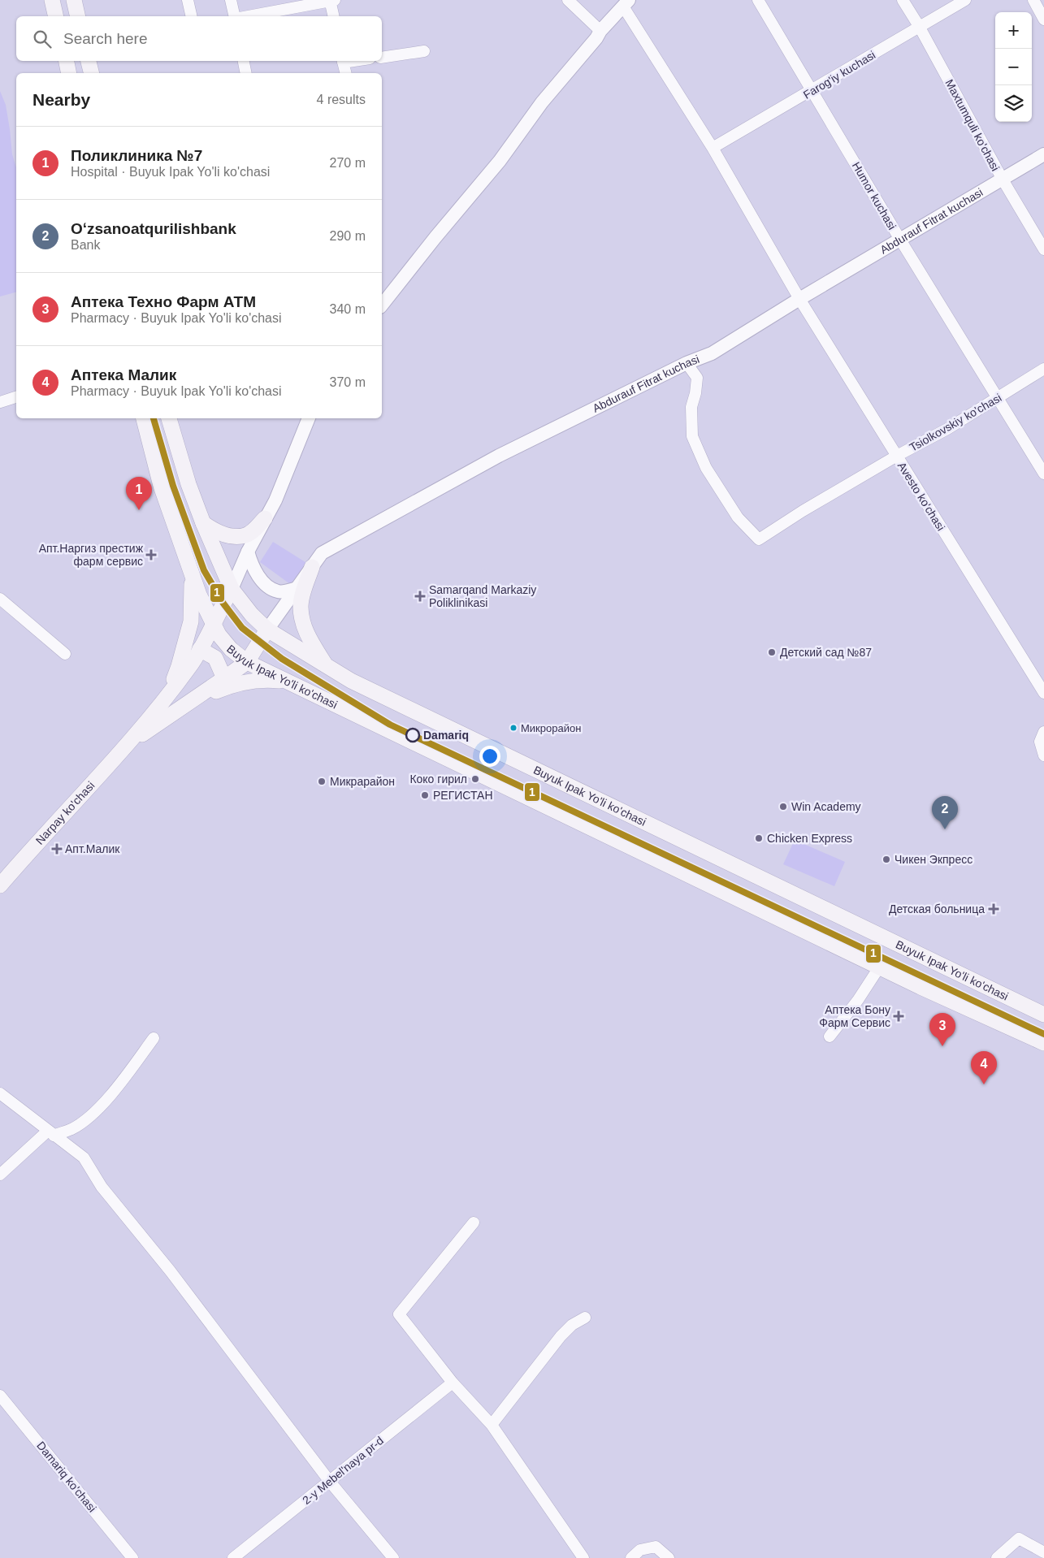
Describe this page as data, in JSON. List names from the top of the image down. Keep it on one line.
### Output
{"streets":{"main road":["Buyuk Ipak Yo'li ko'chasi","Narpay ko'chasi"],"street":["Farog'iy kuchasi","Maxtumquli ko'chasi","Humor kuchasi","Abdurauf Fitrat kuchasi","Tsiolkovskiy ko'chasi","Avesto ko'chasi","2-y Mebel'naya pr-d","Damariq ko'chasi"]},"crossings":[["Farog'iy kuchasi","Maxtumquli ko'chasi"],["Farog'iy kuchasi","Humor kuchasi"],["Farog'iy kuchasi","Avesto ko'chasi"],["Maxtumquli ko'chasi","Abdurauf Fitrat kuchasi"],["Humor kuchasi","Abdurauf Fitrat kuchasi"],["Humor kuchasi","Tsiolkovskiy ko'chasi"],["Abdurauf Fitrat kuchasi","Tsiolkovskiy ko'chasi"],["Abdurauf Fitrat kuchasi","Avesto ko'chasi"],["Abdurauf Fitrat kuchasi","Buyuk Ipak Yo'li ko'chasi"],["Abdurauf Fitrat kuchasi","Narpay ko'chasi"],["Tsiolkovskiy ko'chasi","Avesto ko'chasi"],["Buyuk Ipak Yo'li ko'chasi","Narpay ko'chasi"]],"places":{"health":["Апт.Наргиз престиж фарм сервис","Samarqand Markaziy Poliklinikasi","Апт.Малик","Детская больница","Аптека Бону Фарм Сервис"],"other":["Детский сад №87","Микрорайон","Damariq","Коко гирил","Микрарайон","РЕГИСТАН","Win Academy","Chicken Express","Чикен Экпресс"]},"lines":["transit line 1"],"page":{"map_buttons":["+","−"],"search":"Search here","heading":["Nearby","4 results"],"list":[{"mark":"1","name":"Поликлиника №7","note":"Hospital · Buyuk Ipak Yo'li ko'chasi","value":"270 m"},{"mark":"2","name":"Oʻzsanoatqurilishbank","note":"Bank","value":"290 m"},{"mark":"3","name":"Аптека Техно Фарм АТМ","note":"Pharmacy · Buyuk Ipak Yo'li ko'chasi","value":"340 m"},{"mark":"4","name":"Аптека Малик","note":"Pharmacy · Buyuk Ipak Yo'li ko'chasi","value":"370 m"}],"pins":["1","2","3","4"]}}
